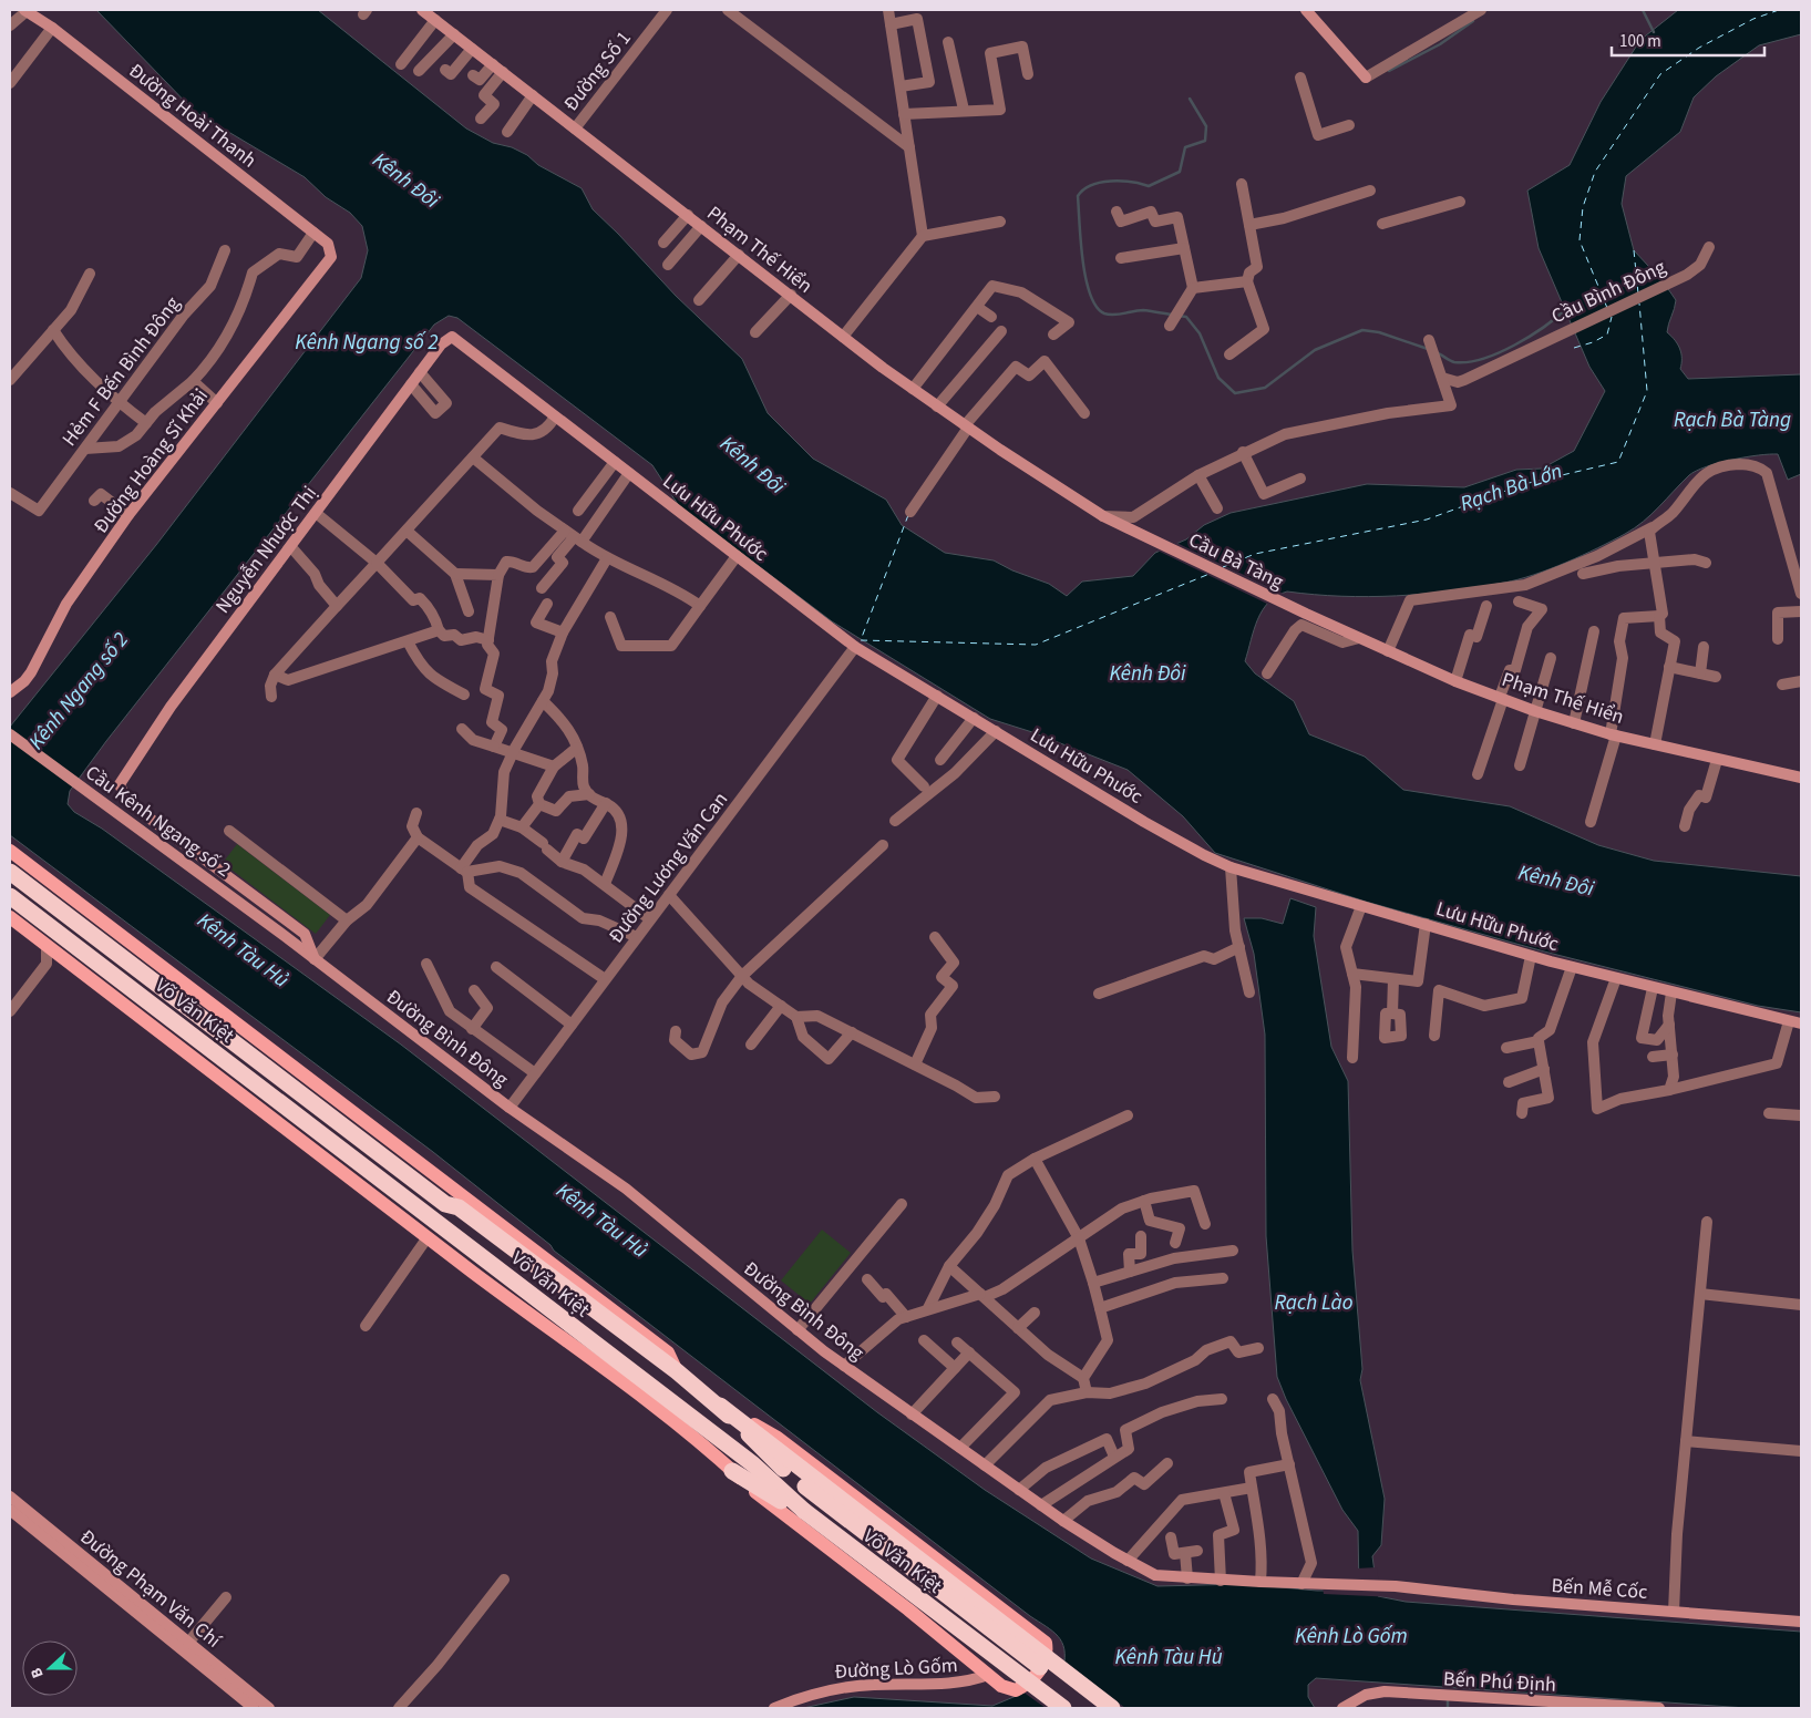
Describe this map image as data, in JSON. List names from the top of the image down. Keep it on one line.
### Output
{"streets":{"highway":["Võ Văn Kiệt"],"street":["Đường Số 1","Đường Hoài Thanh","Phạm Thế Hiển","Cầu Bình Đông","Hẻm F Bến Bình Đông","Đường Hoàng Sĩ Khải","Lưu Hữu Phước","Nguyễn Nhược Thị","Cầu Bà Tàng","Cầu Kênh Ngang số 2","Đường Lương Văn Can","Đường Bình Đông","Đường Phạm Văn Chí","Bến Mễ Cốc","Đường Lò Gốm","Bến Phú Định"]},"crossings":[["Đường Số 1","Phạm Thế Hiển"],["Đường Hoài Thanh","Đường Hoàng Sĩ Khải"],["Phạm Thế Hiển","Cầu Bà Tàng"],["Lưu Hữu Phước","Nguyễn Nhược Thị"],["Lưu Hữu Phước","Đường Lương Văn Can"],["Nguyễn Nhược Thị","Đường Bình Đông"],["Cầu Kênh Ngang số 2","Đường Bình Đông"],["Đường Lương Văn Can","Đường Bình Đông"],["Võ Văn Kiệt","Đường Lò Gốm"],["Đường Bình Đông","Bến Mễ Cốc"]],"water":["Kênh Đôi","Kênh Ngang số 2","Rạch Bà Tàng","Rạch Bà Lớn","Kênh Tàu Hủ","Rạch Lào","Kênh Lò Gốm"],"scale_bar":"100 m","north":"left"}
